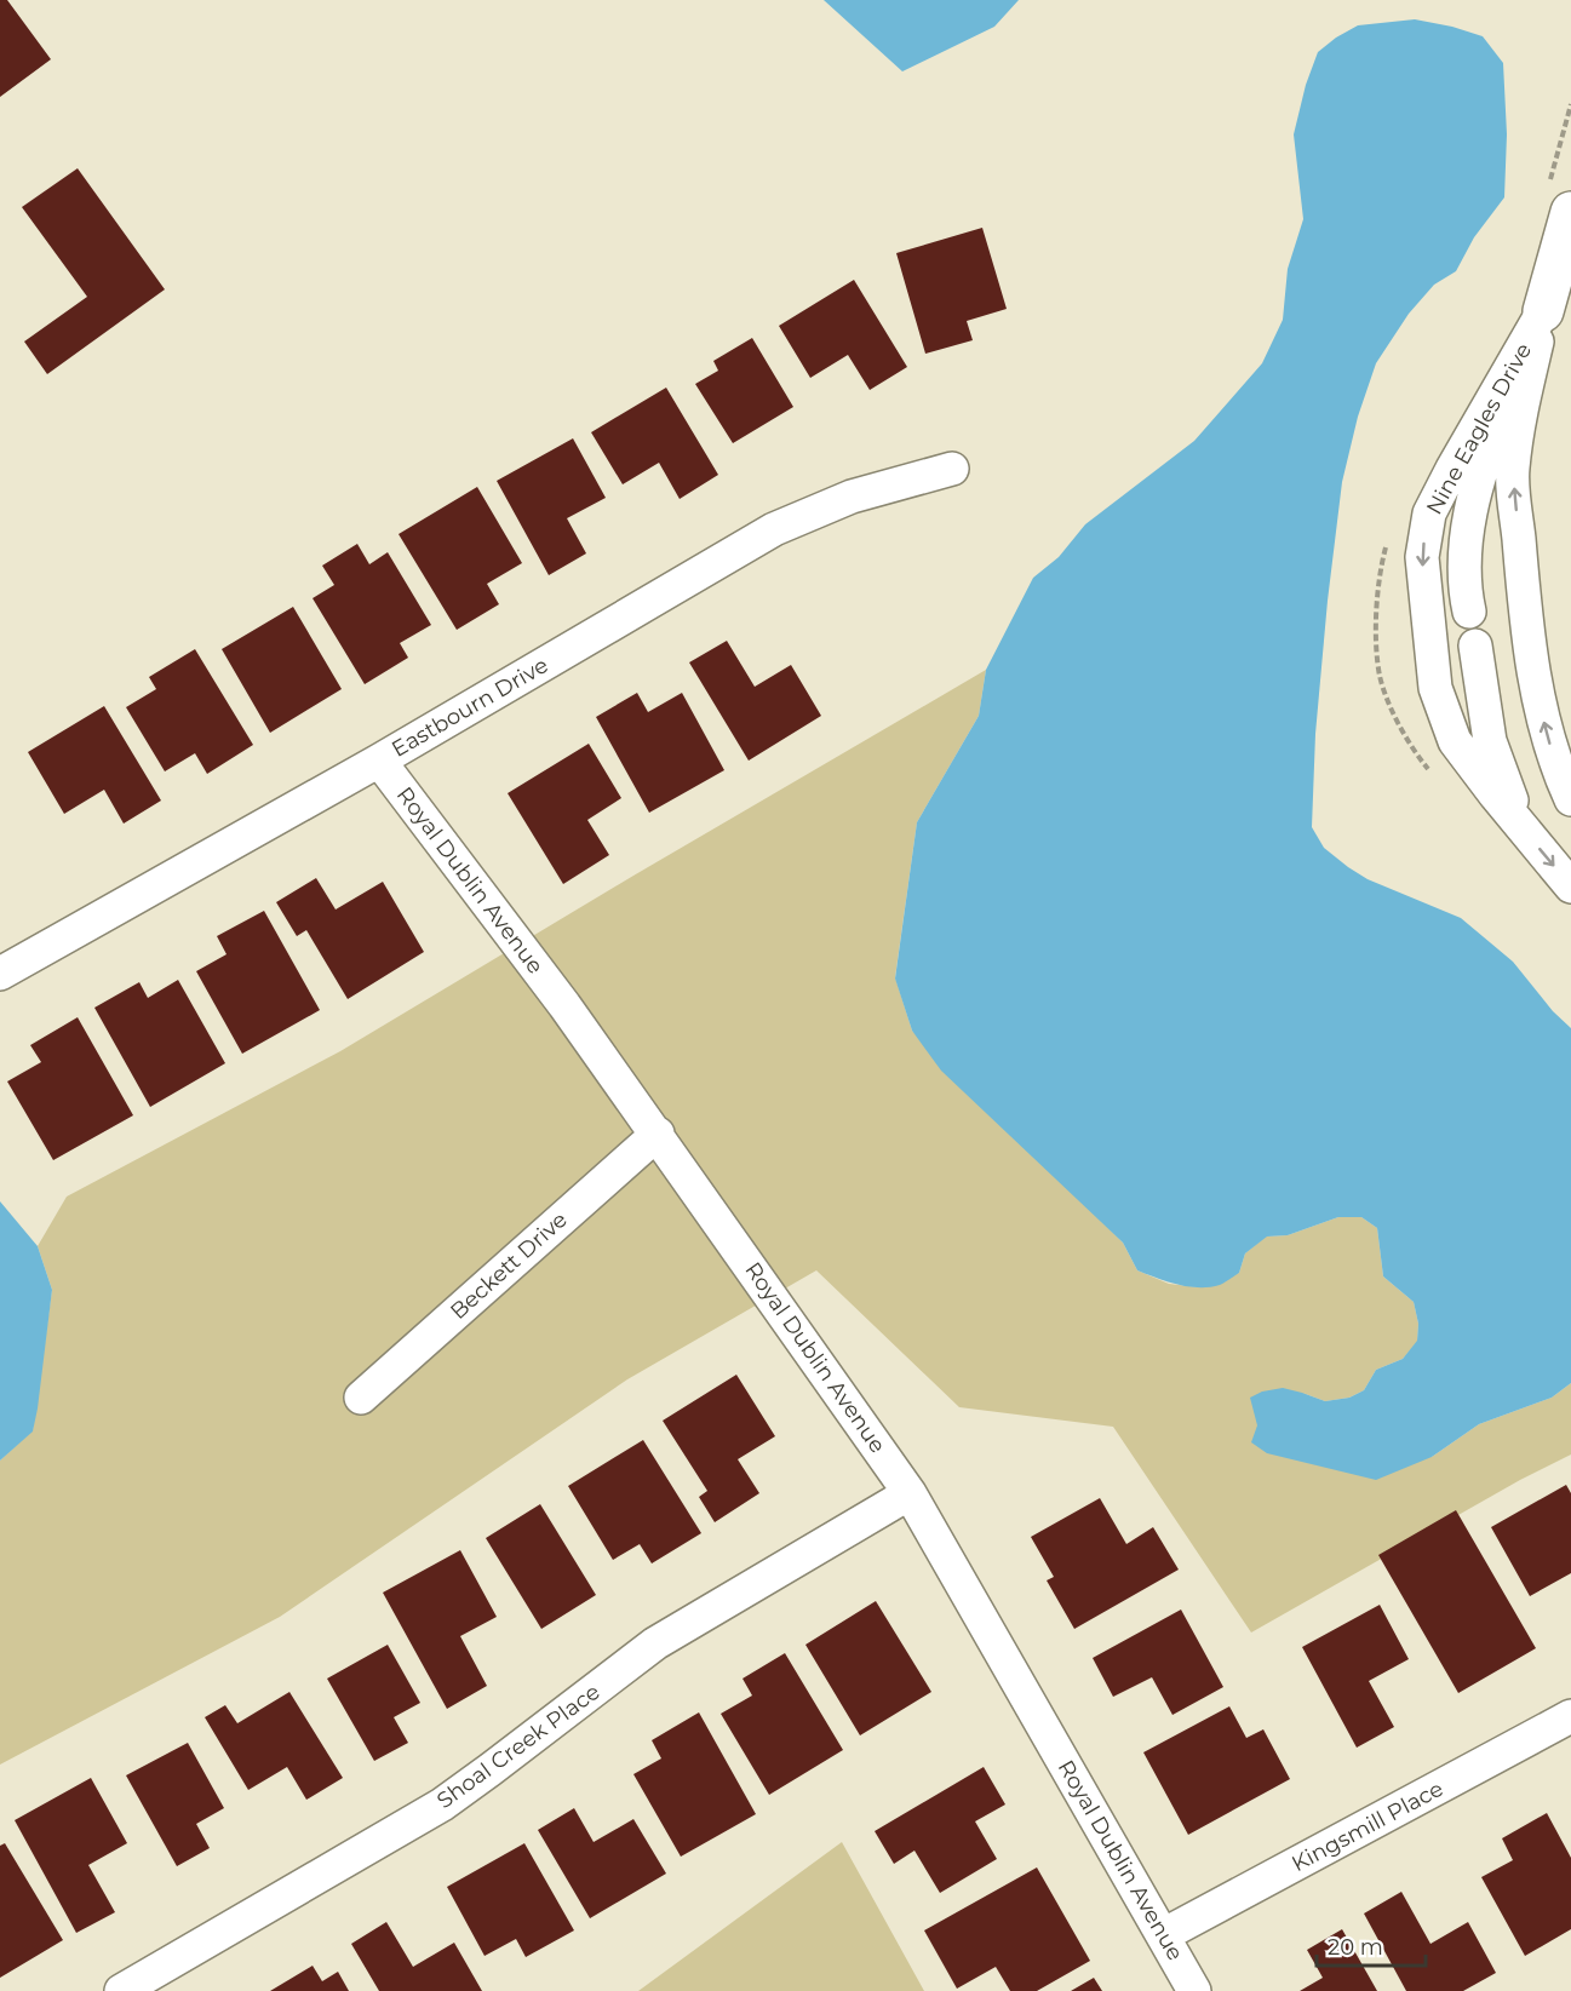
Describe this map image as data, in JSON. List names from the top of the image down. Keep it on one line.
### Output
{"streets":{"street":["Nine Eagles Drive","Eastbourn Drive","Royal Dublin Avenue","Beckett Drive","Shoal Creek Place","Kingsmill Place"]},"crossings":[["Eastbourn Drive","Royal Dublin Avenue"],["Royal Dublin Avenue","Beckett Drive"],["Royal Dublin Avenue","Shoal Creek Place"],["Royal Dublin Avenue","Kingsmill Place"]],"scale_bar":"20 m"}
